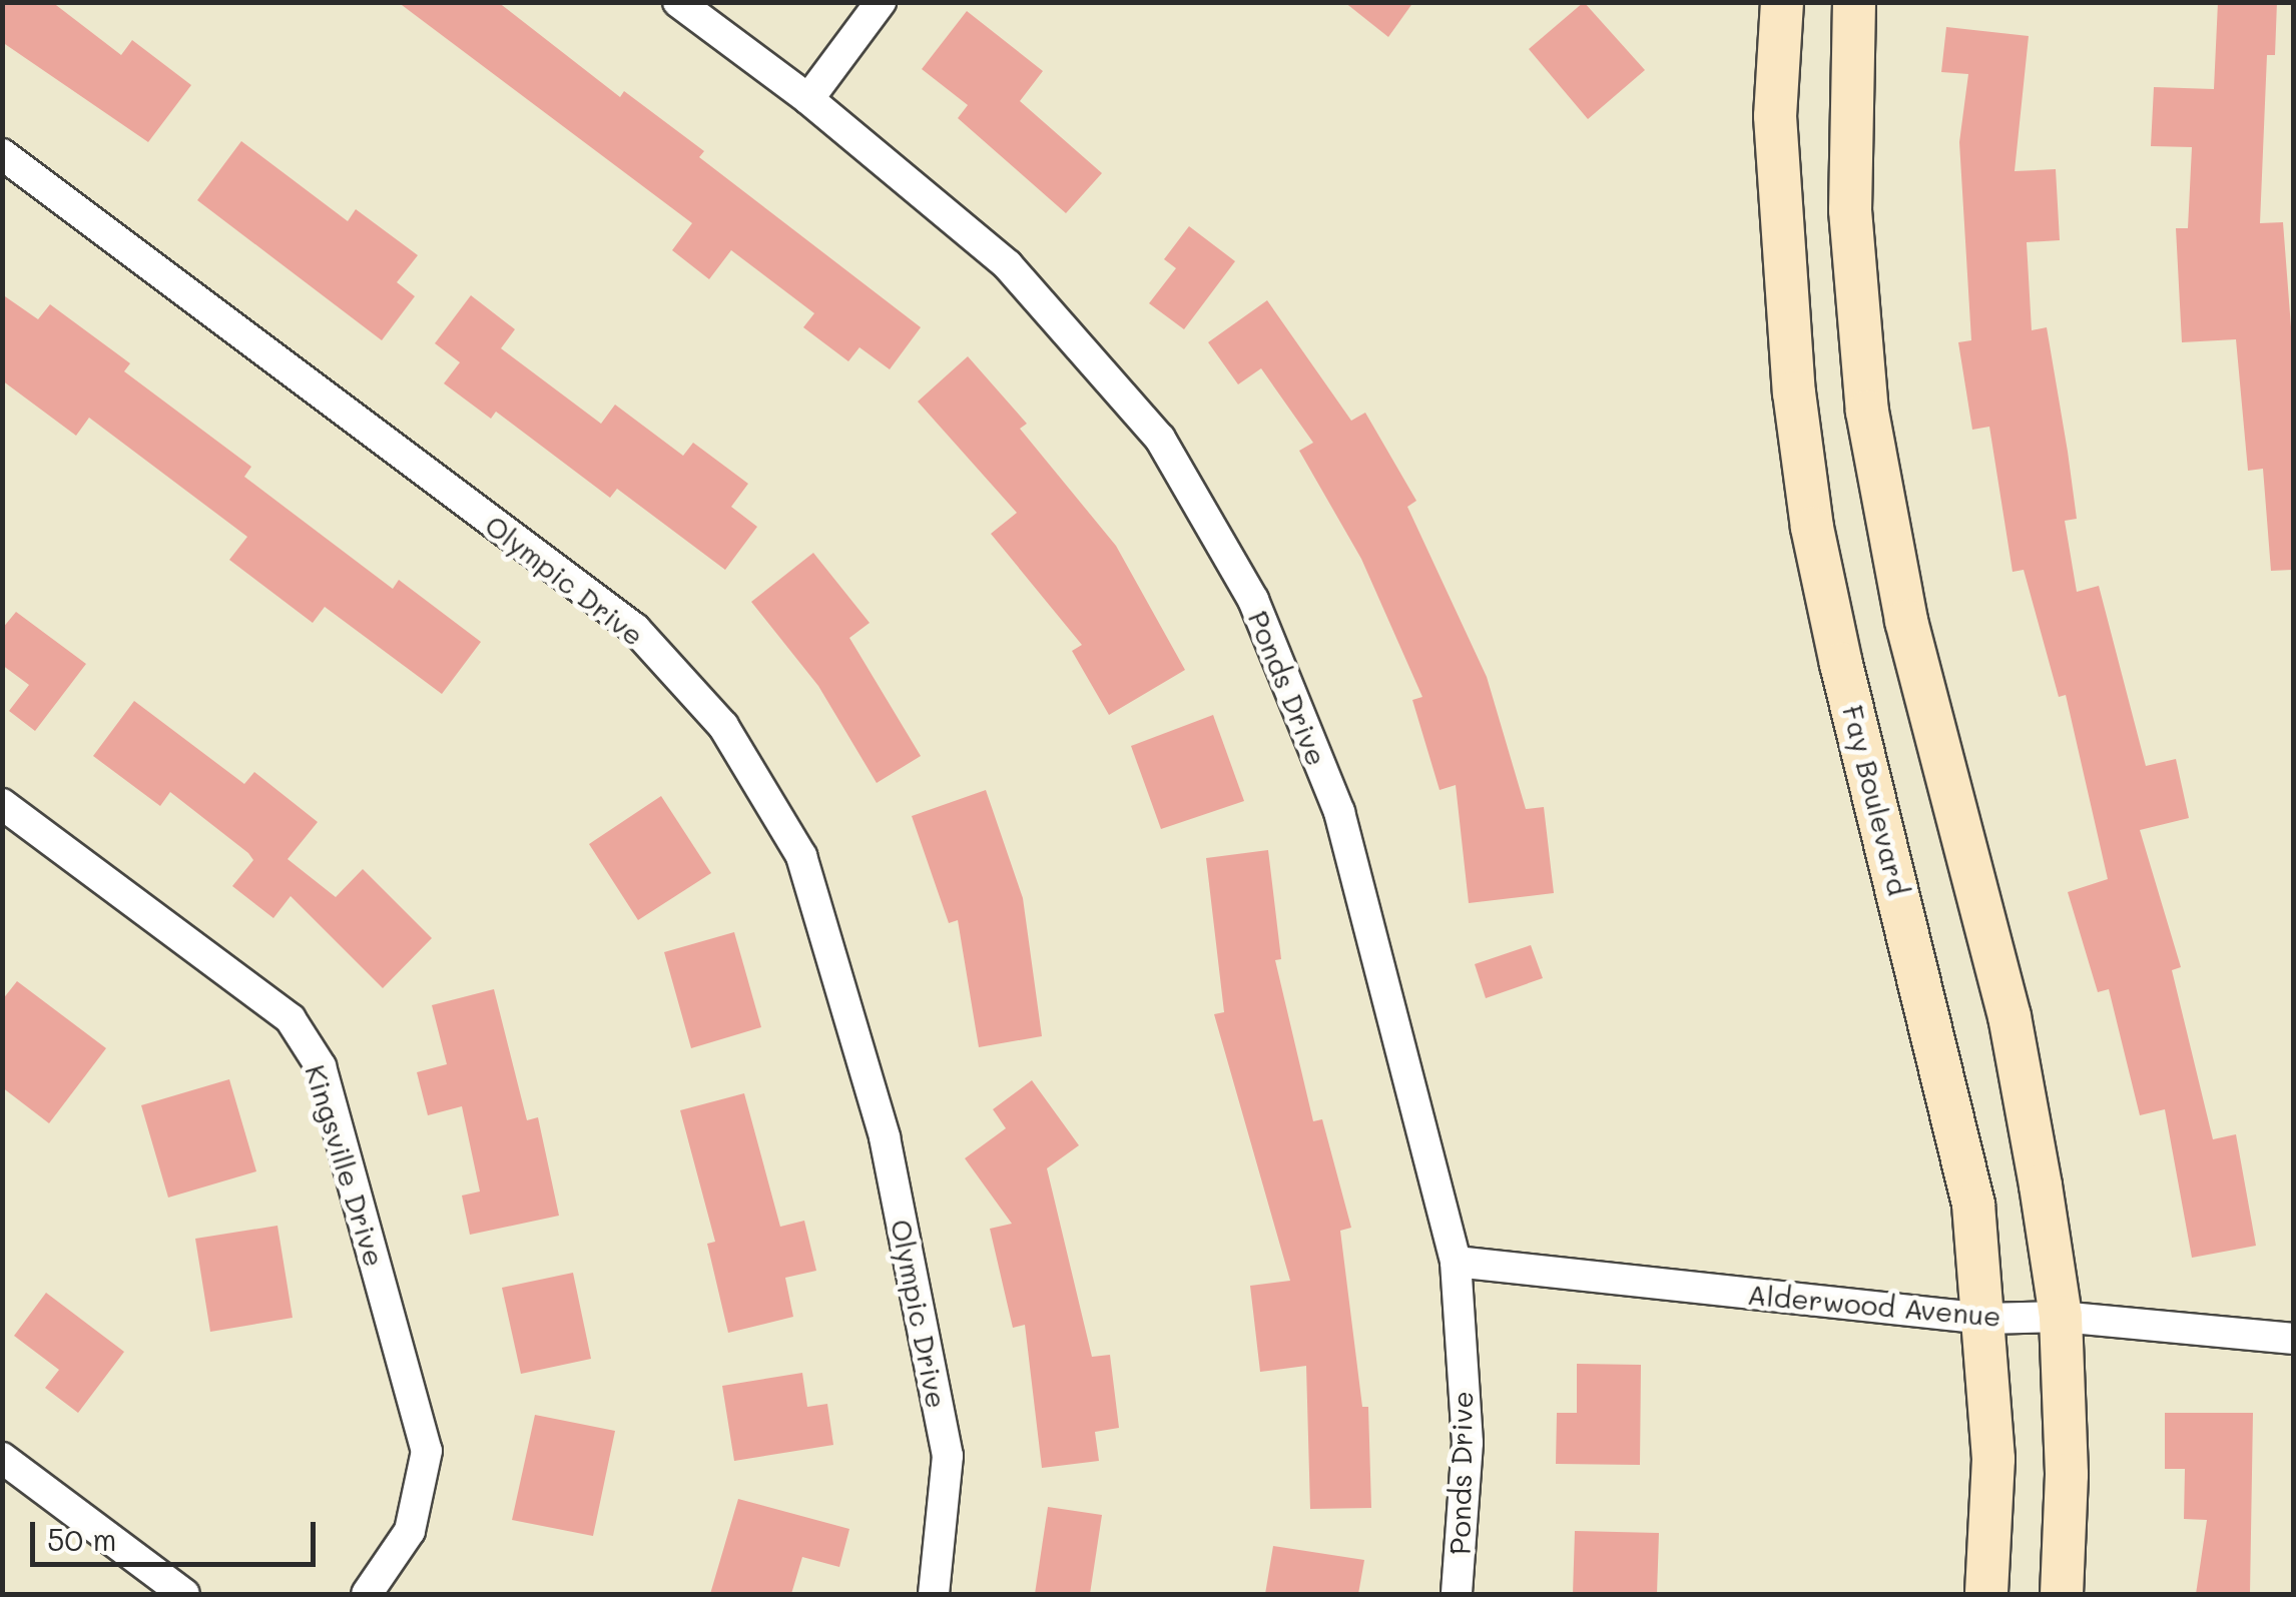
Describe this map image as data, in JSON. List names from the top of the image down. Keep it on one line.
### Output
{"streets":{"main road":["Fay Boulevard"],"street":["Olympic Drive","Ponds Drive","Kingsville Drive","Alderwood Avenue"]},"crossings":[["Ponds Drive","Alderwood Avenue"],["Fay Boulevard","Alderwood Avenue"]],"scale_bar":"50 m"}
